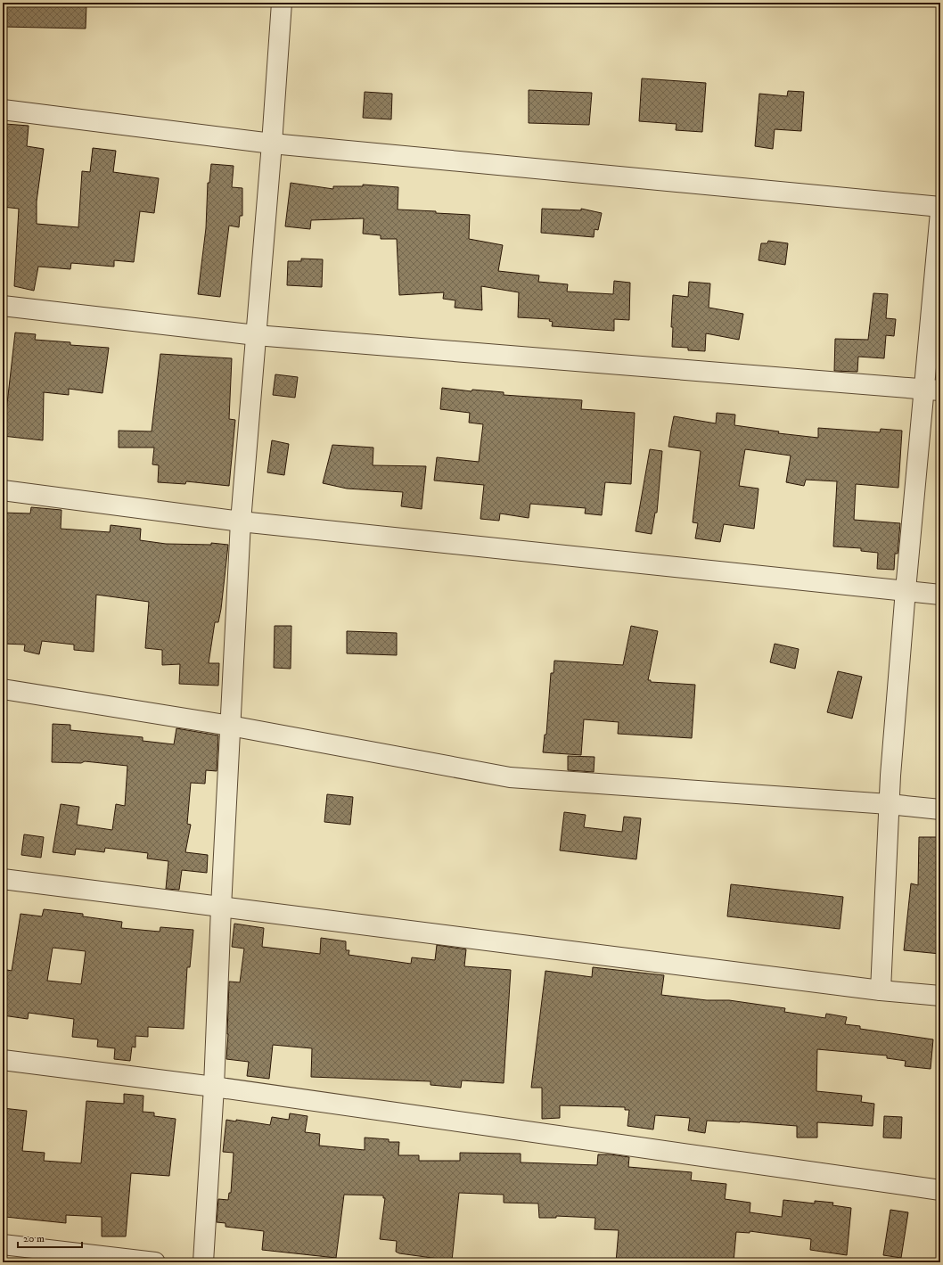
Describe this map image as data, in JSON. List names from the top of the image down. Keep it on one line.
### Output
{"scale_bar":"20 m"}
